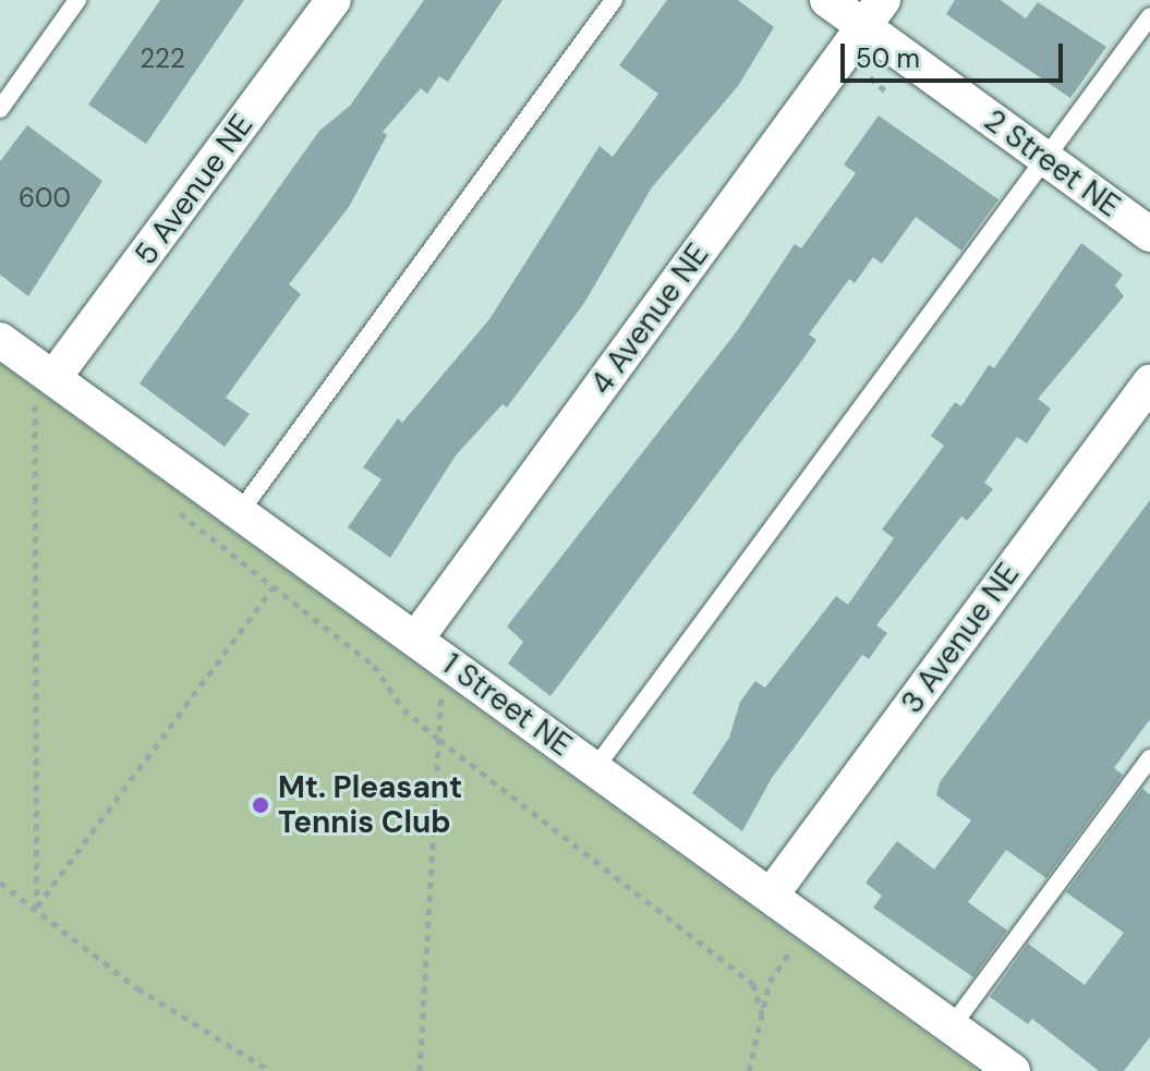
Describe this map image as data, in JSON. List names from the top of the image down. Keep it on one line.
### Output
{"streets":{"street":["2 Street NE","5 Avenue NE","4 Avenue NE","3 Avenue NE","1 Street NE"]},"crossings":[["2 Street NE","4 Avenue NE"],["5 Avenue NE","1 Street NE"],["4 Avenue NE","1 Street NE"],["3 Avenue NE","1 Street NE"]],"places":["Mt. Pleasant Tennis Club"],"house_numbers":["222","600"],"scale_bar":"50 m"}
